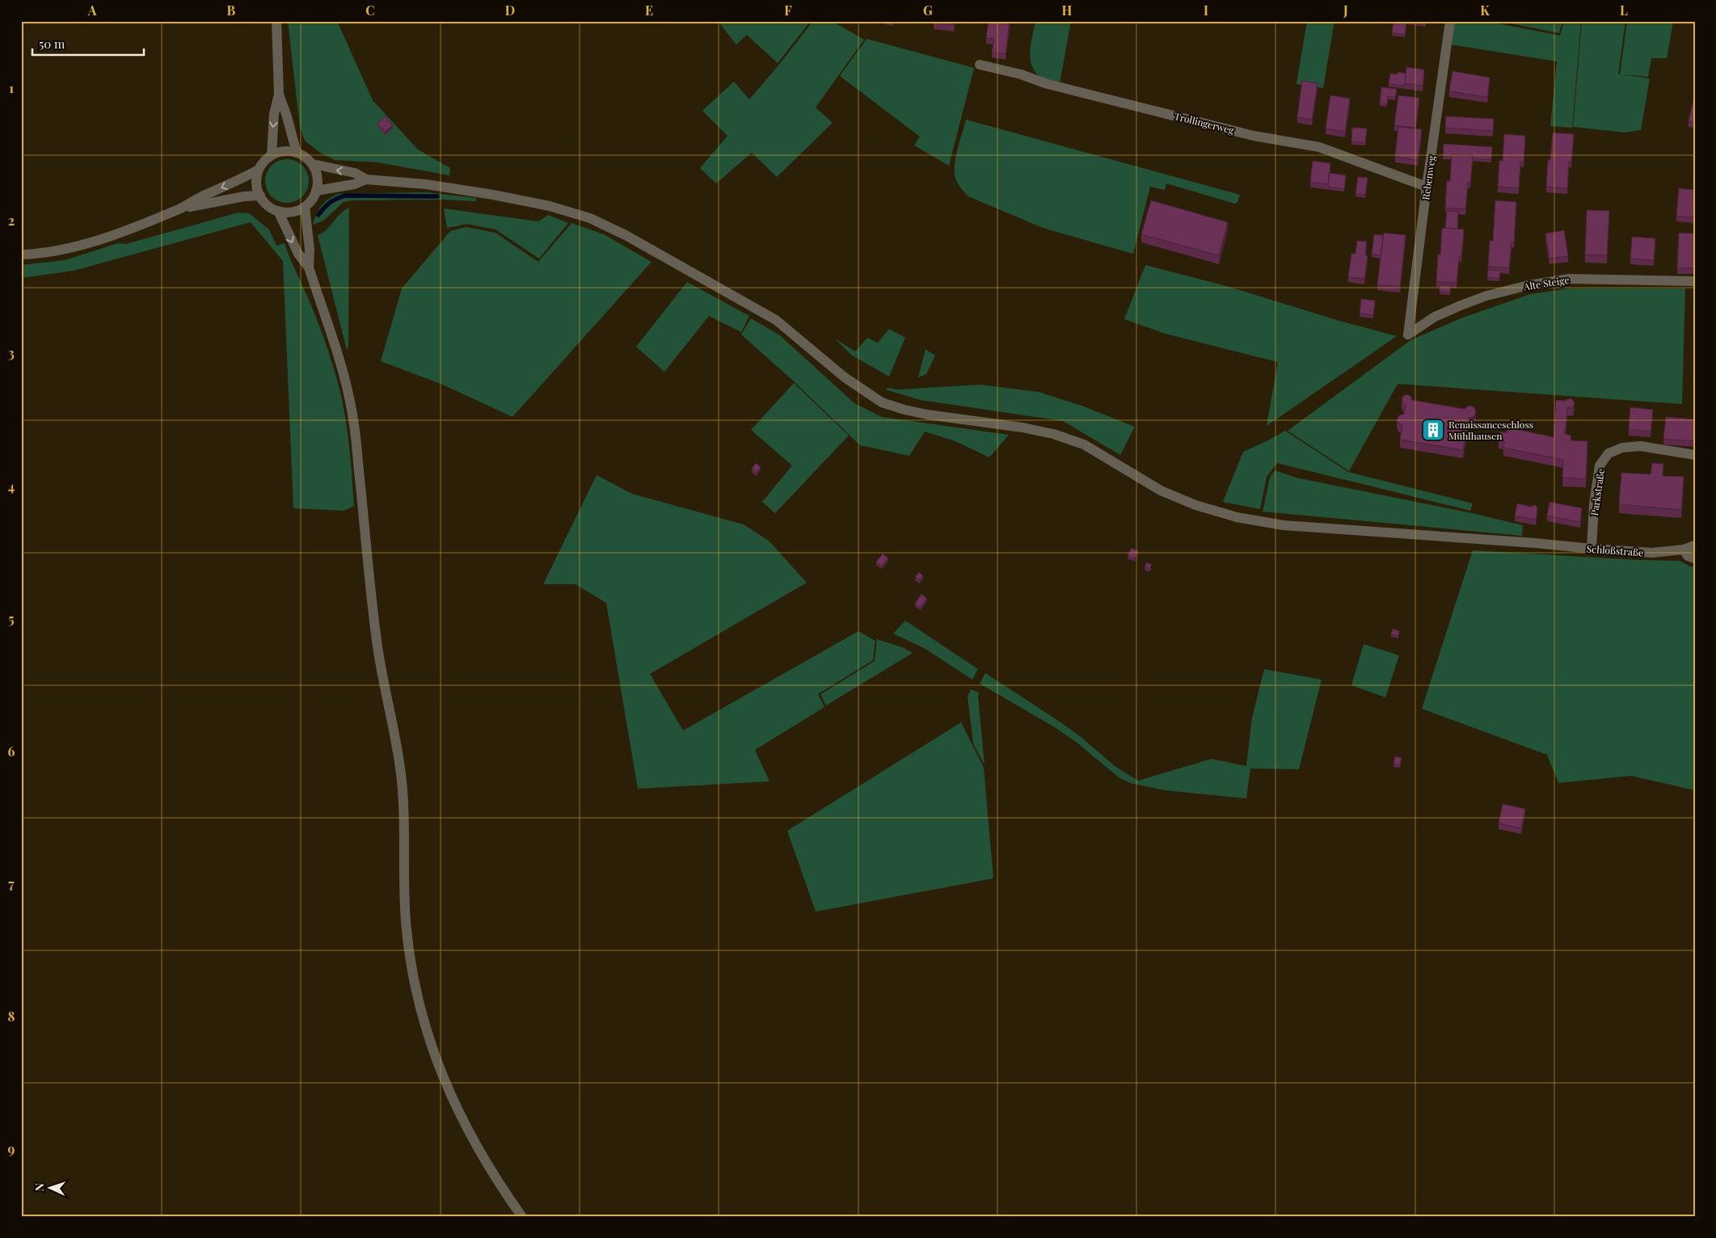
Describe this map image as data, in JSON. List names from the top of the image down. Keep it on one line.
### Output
{"streets":{"street":["Trollingerweg","Rebenweg","Alte Steige","Parkstraße","Schloßstraße"]},"crossings":[["Trollingerweg","Rebenweg"],["Rebenweg","Alte Steige"],["Parkstraße","Schloßstraße"]],"places":{"building":["Renaissanceschloss Mühlhausen"]},"scale_bar":"50 m","north":"left","grid":{"columns":["A","B","C","D","E","F","G","H","I","J","K","L"],"rows":["1","2","3","4","5","6","7","8","9"]}}
